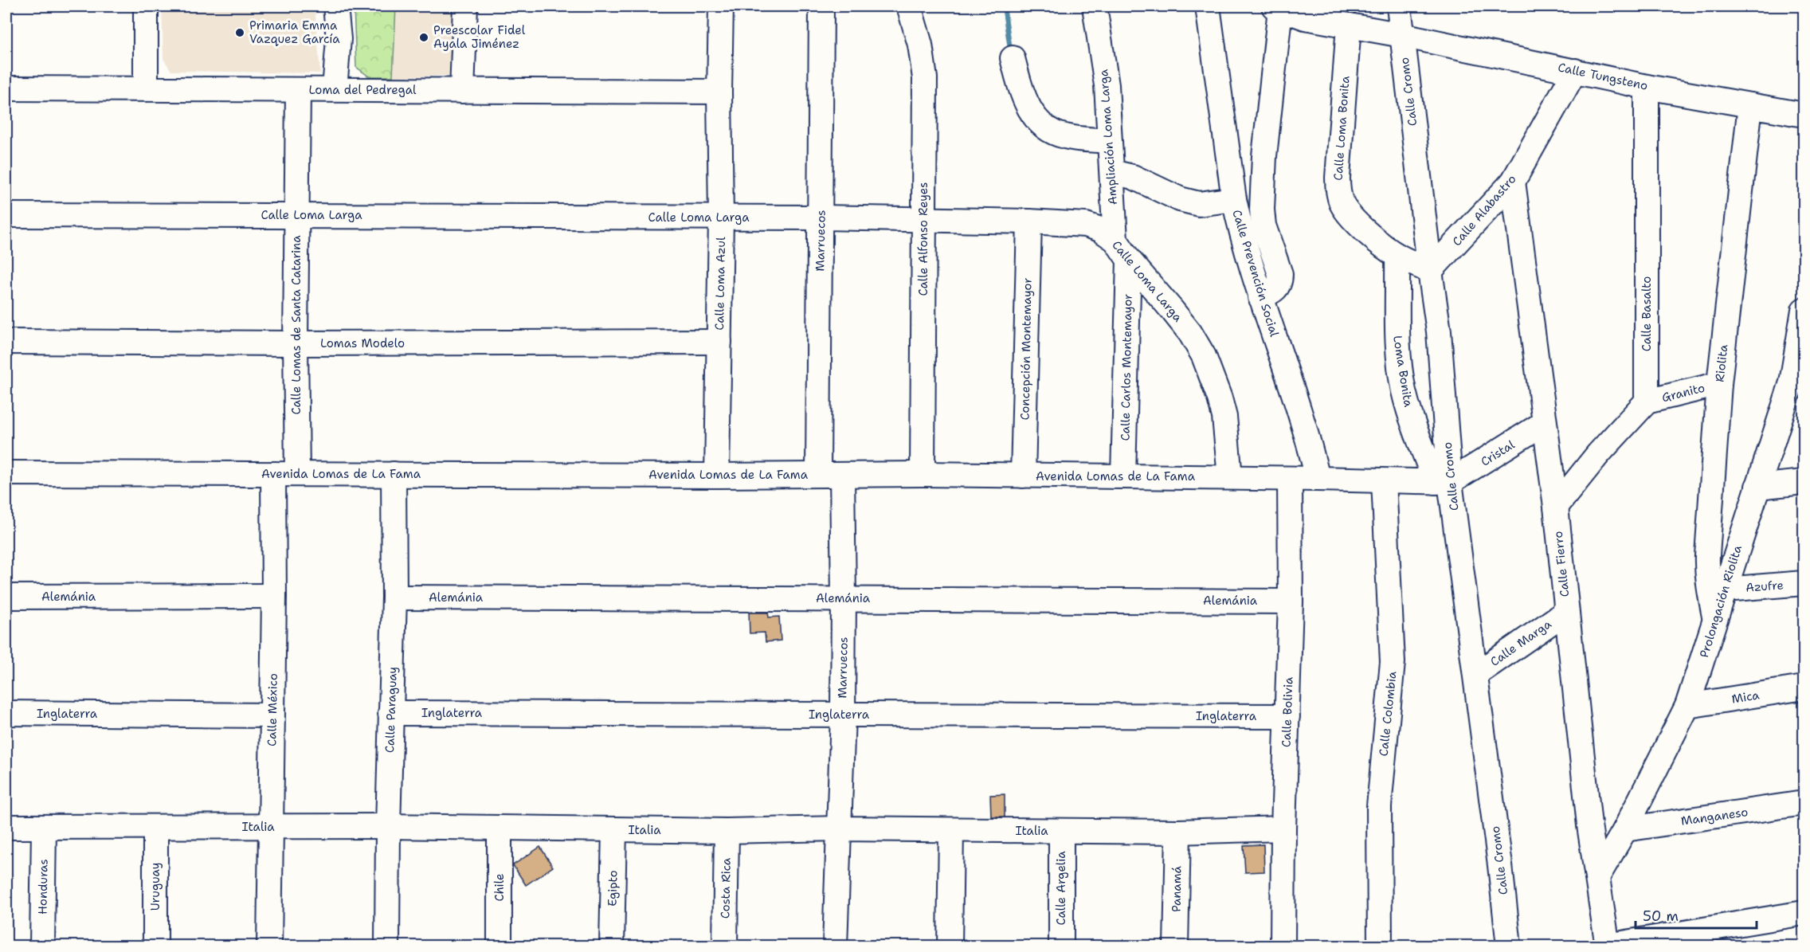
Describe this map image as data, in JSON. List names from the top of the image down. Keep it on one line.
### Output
{"streets":{"street":["Calle Tungsteno","Loma del Pedregal","Calle Cromo","Calle Loma Bonita","Ampliación Loma Larga","Calle Alabastro","Calle Loma Larga","Calle Alfonso Reyes","Marruecos","Calle Prevención Social","Calle Loma Azul","Calle Basalto","Calle Lomas de Santa Catarina","Lomas Modelo","Concepción Montemayor","Riolita","Calle Carlos Montemayor","Loma Bonita","Granito","Cristal","Avenida Lomas de La Fama","Calle Fierro","Azufre","Alemánia","Prolongación Riolita","Calle Marga","Mica","Calle México","Calle Paraguay","Calle Bolivia","Inglaterra","Calle Colombia","Manganeso","Italia","Honduras","Uruguay","Chile","Egipto","Costa Rica","Calle Argelia","Panamá"]},"crossings":[["Calle Tungsteno","Calle Cromo"],["Calle Tungsteno","Calle Loma Bonita"],["Calle Tungsteno","Calle Alabastro"],["Calle Tungsteno","Calle Basalto"],["Calle Tungsteno","Riolita"],["Loma del Pedregal","Calle Loma Azul"],["Loma del Pedregal","Calle Lomas de Santa Catarina"],["Calle Cromo","Calle Loma Bonita"],["Calle Cromo","Calle Alabastro"],["Calle Cromo","Loma Bonita"],["Calle Cromo","Cristal"],["Calle Cromo","Avenida Lomas de La Fama"],["Calle Cromo","Calle Marga"],["Calle Loma Bonita","Calle Alabastro"],["Calle Loma Bonita","Loma Bonita"],["Ampliación Loma Larga","Calle Loma Larga"],["Calle Alabastro","Calle Fierro"],["Calle Loma Larga","Calle Alfonso Reyes"],["Calle Loma Larga","Marruecos"],["Calle Loma Larga","Calle Loma Azul"],["Calle Loma Larga","Calle Lomas de Santa Catarina"],["Calle Loma Larga","Concepción Montemayor"],["Calle Loma Larga","Calle Carlos Montemayor"],["Calle Loma Larga","Avenida Lomas de La Fama"],["Calle Alfonso Reyes","Avenida Lomas de La Fama"],["Marruecos","Avenida Lomas de La Fama"],["Marruecos","Alemánia"],["Marruecos","Inglaterra"],["Marruecos","Italia"],["Calle Prevención Social","Avenida Lomas de La Fama"],["Calle Loma Azul","Lomas Modelo"],["Calle Loma Azul","Avenida Lomas de La Fama"],["Calle Basalto","Granito"],["Calle Lomas de Santa Catarina","Lomas Modelo"],["Calle Lomas de Santa Catarina","Avenida Lomas de La Fama"],["Concepción Montemayor","Avenida Lomas de La Fama"],["Riolita","Granito"],["Riolita","Prolongación Riolita"],["Calle Carlos Montemayor","Avenida Lomas de La Fama"],["Loma Bonita","Cristal"],["Loma Bonita","Avenida Lomas de La Fama"],["Cristal","Avenida Lomas de La Fama"],["Cristal","Calle Fierro"],["Avenida Lomas de La Fama","Calle México"],["Avenida Lomas de La Fama","Calle Paraguay"],["Avenida Lomas de La Fama","Calle Bolivia"],["Avenida Lomas de La Fama","Calle Colombia"],["Calle Fierro","Prolongación Riolita"],["Calle Fierro","Calle Marga"],["Azufre","Prolongación Riolita"],["Alemánia","Calle México"],["Alemánia","Calle Paraguay"],["Alemánia","Calle Bolivia"],["Prolongación Riolita","Mica"],["Prolongación Riolita","Manganeso"],["Calle México","Inglaterra"],["Calle México","Italia"],["Calle Paraguay","Inglaterra"],["Calle Paraguay","Italia"],["Calle Bolivia","Inglaterra"],["Calle Bolivia","Italia"],["Italia","Honduras"],["Italia","Uruguay"],["Italia","Chile"],["Italia","Egipto"],["Italia","Costa Rica"],["Italia","Calle Argelia"],["Italia","Panamá"]],"places":["Primaria Emma Vazquez García","Preescolar Fidel Ayala Jiménez"],"scale_bar":"50 m"}
